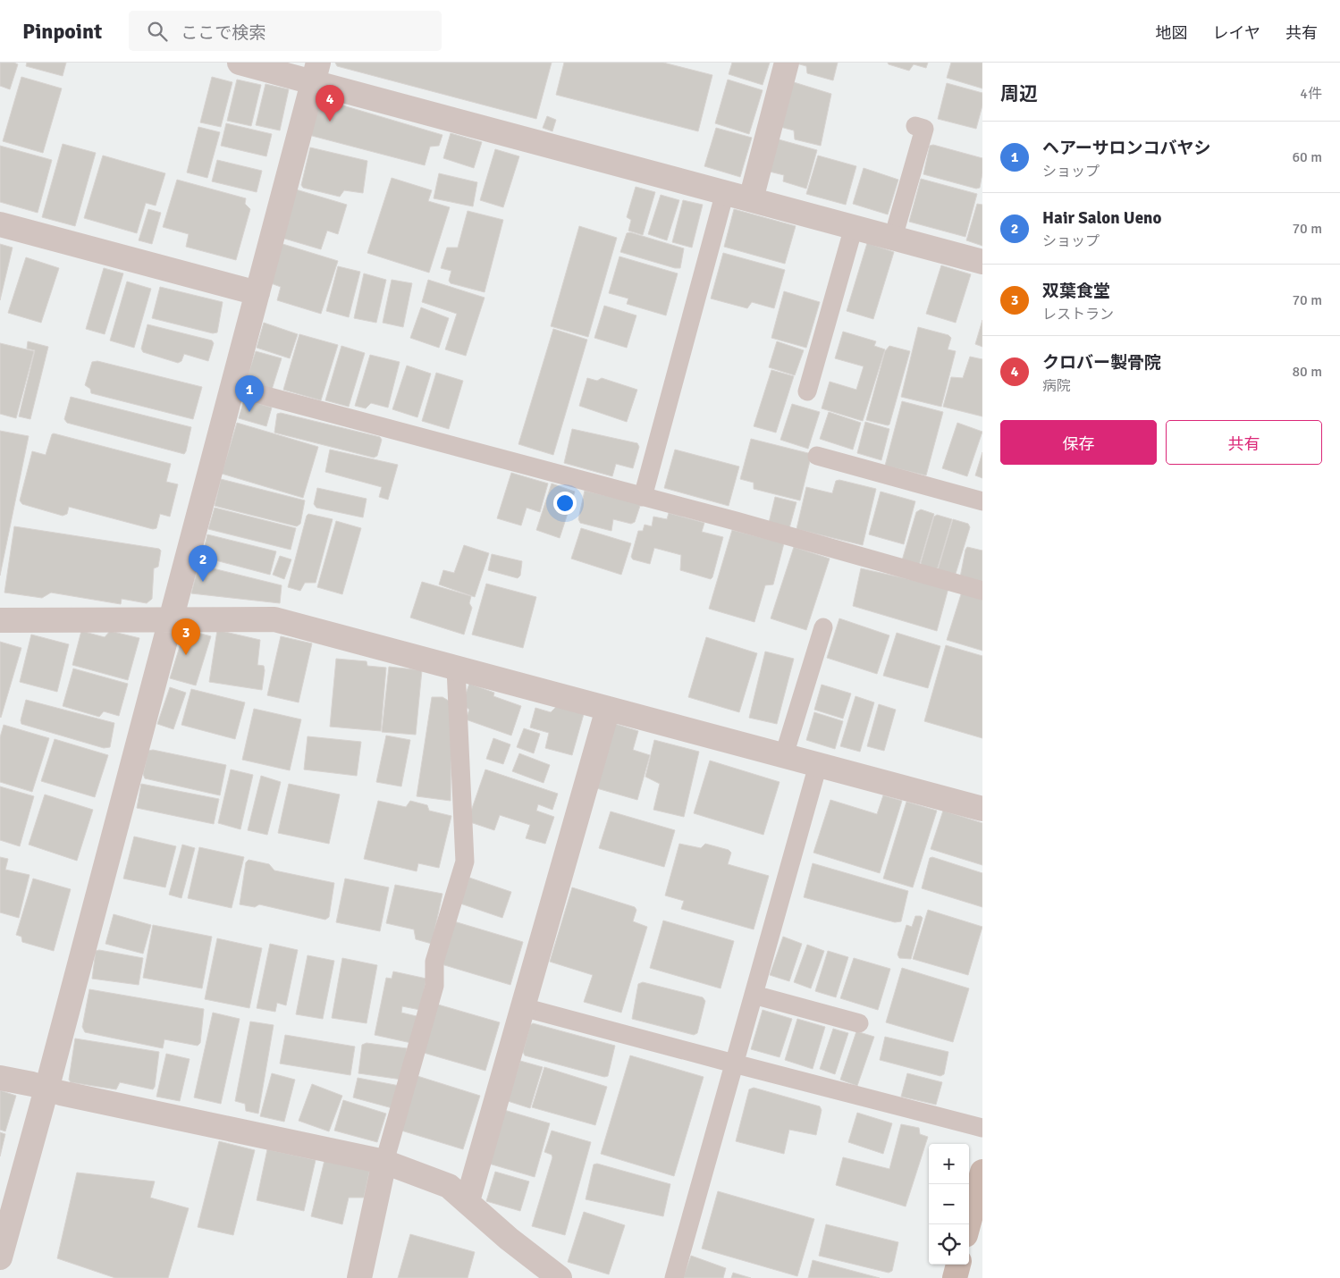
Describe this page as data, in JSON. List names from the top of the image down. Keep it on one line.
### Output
{"page":{"header":"Pinpoint","search":"ここで検索","nav":["地図","レイヤ","共有"],"heading":["周辺","4件"],"pins":["4","1","2","3"],"list":[{"mark":"1","name":"ヘアーサロンコバヤシ","note":"ショップ","value":"60 m"},{"mark":"2","name":"Hair Salon Ueno","note":"ショップ","value":"70 m"},{"mark":"3","name":"双葉食堂","note":"レストラン","value":"70 m"},{"mark":"4","name":"クロバー製骨院","note":"病院","value":"80 m"}],"buttons":["保存","共有"],"map_buttons":["+","−"]}}
